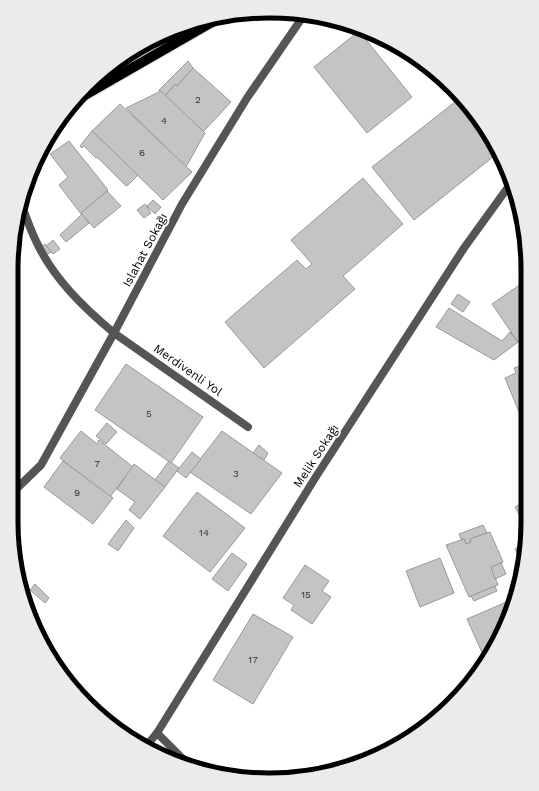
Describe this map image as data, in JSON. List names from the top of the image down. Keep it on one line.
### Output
{"streets":{"street":["Islahat Sokağı","Merdivenli Yol","Melik Sokağı"]},"crossings":[["Islahat Sokağı","Merdivenli Yol"]],"house_numbers":["2","4","6","5","7","3","9","14","15","17"]}
